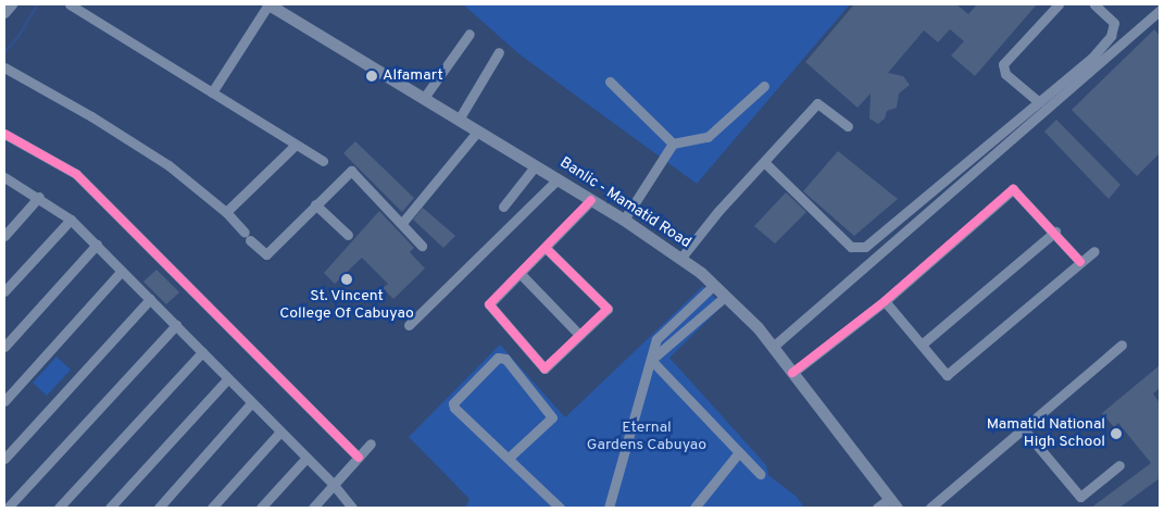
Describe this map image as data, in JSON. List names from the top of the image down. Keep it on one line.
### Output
{"streets":{"main road":["Banlic - Mamatid Road"]},"parks":["Eternal Gardens Cabuyao"],"places":["Alfamart","St. Vincent College Of Cabuyao","Mamatid National High School"]}
